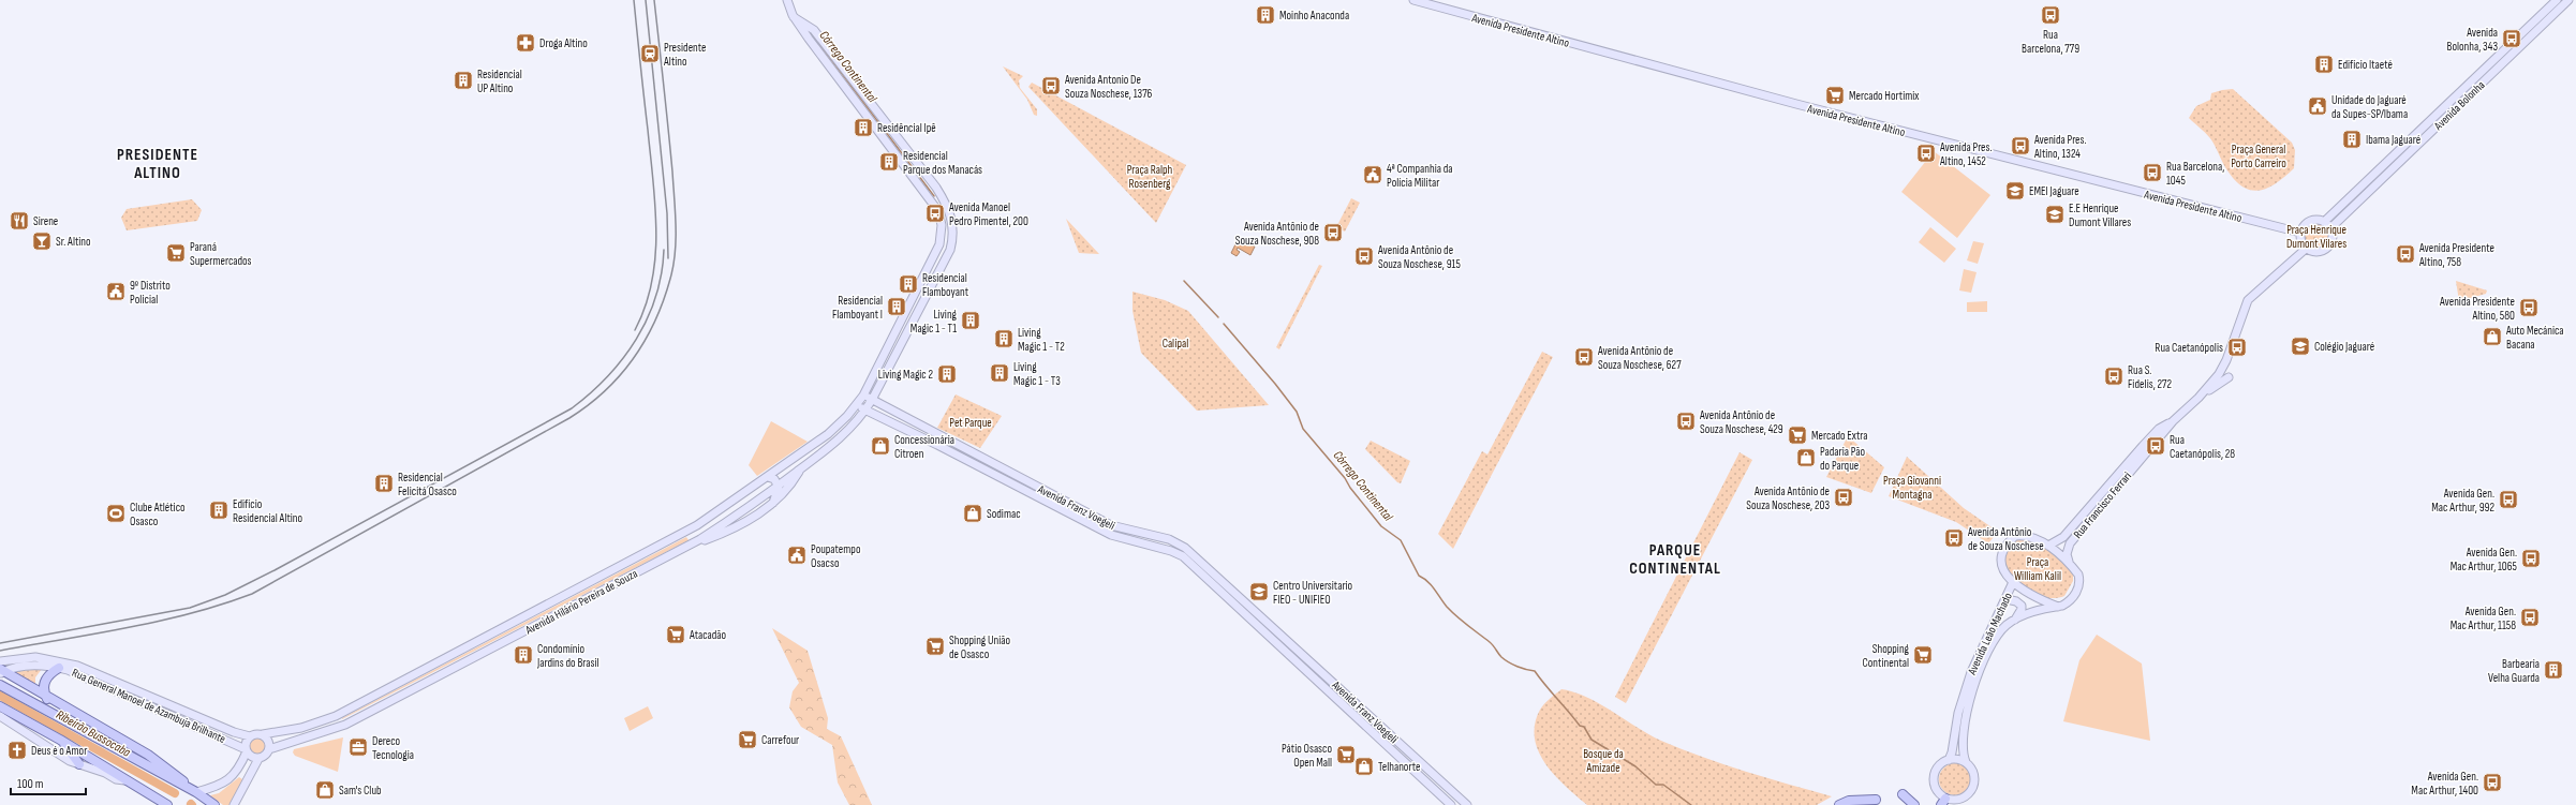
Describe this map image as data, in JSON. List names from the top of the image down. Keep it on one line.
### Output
{"streets":{"main road":["Avenida Presidente Altino","Avenida Bolonha","Rua Francisco Ferrari","Avenida Franz Voegeli","Avenida Hilário Pereira de Souza","Avenida Leão Machado","Rua General Manoel de Azambuja Brilhante"]},"crossings":[["Avenida Presidente Altino","Avenida Bolonha"],["Rua Francisco Ferrari","Avenida Leão Machado"],["Avenida Franz Voegeli","Avenida Hilário Pereira de Souza"],["Avenida Hilário Pereira de Souza","Rua General Manoel de Azambuja Brilhante"]],"districts":["PRESIDENTE ALTINO","PARQUE CONTINENTAL"],"water":["Córrego Continental","Ribeirão Bussocaba"],"parks":["Praça General Porto Carreiro","Praça Ralph Rosenberg","Praça Henrique Dumont Vilares","Calipal","Pet Parque","Praça Giovanni Montagna","Praça William Kalil","Bosque da Amizade"],"places":{"building":["Moinho Anaconda","Edifício Itaeté","Residencial UP Altino","Residêncial Ipê","Ibama Jaguaré","Residencial Parque dos Manacás","Residencial Flamboyant","Residencial Flamboyant I","Living Magic 1 - T1","Living Magic 1 - T2","Living Magic 1 - T3","Living Magic 2","Residencial Felicitá Osasco","Edifício Residencial Altino","Condomínio Jardins do Brasil","Barbearia Velha Guarda"],"bus stop":["Rua Barcelona, 779","Avenida Bolonha, 343","Avenida Antonio De Souza Noschese, 1376","Avenida Pres. Altino, 1324","Avenida Pres. Altino, 1452","Rua Barcelona, 1045","Avenida Manoel Pedro Pimentel, 200","Avenida Antônio de Souza Noschese, 908","Avenida Presidente Altino, 758","Avenida Antônio de Souza Noschese, 915","Avenida Presidente Altino, 580","Rua Caetanópolis","Avenida Antônio de Souza Noschese, 627","Rua S. Fidelis, 272","Avenida Antônio de Souza Noschese, 429","Rua Caetanópolis, 28","Avenida Antônio de Souza Noschese, 203","Avenida Gen. Mac Arthur, 992","Avenida Antônio de Souza Noschese","Avenida Gen. Mac Arthur, 1065","Avenida Gen. Mac Arthur, 1158","Avenida Gen. Mac Arthur, 1400"],"pharmacy":["Droga Altino"],"station":["Presidente Altino"],"supermarket":["Mercado Hortimix","Paraná Supermercados","Mercado Extra","Atacadão","Shopping União de Osasco","Shopping Continental","Carrefour","Pátio Osasco Open Mall"],"public building":["Unidade do Jaguaré da Supes-SP/Ibama","4ª Companhia da Polícia Militar","9º Distrito Policial","Poupatempo Osacso"],"school or university":["EMEI Jaguare","E.E Henrique Dumont Villares","Colégio Jaguaré","Centro Universitario FIEO - UNIFIEO"],"restaurant":["Sirene"],"bar":["Sr. Altino"],"shop":["Auto Mecánica Bacana","Concessionária Citroen","Padaria Pão do Parque","Sodimac","Telhanorte","Sam's Club"],"sports":["Clube Atlético Osasco"],"office":["Dereco Tecnologia"],"church":["Deus é o Amor"]},"scale_bar":"100 m"}
